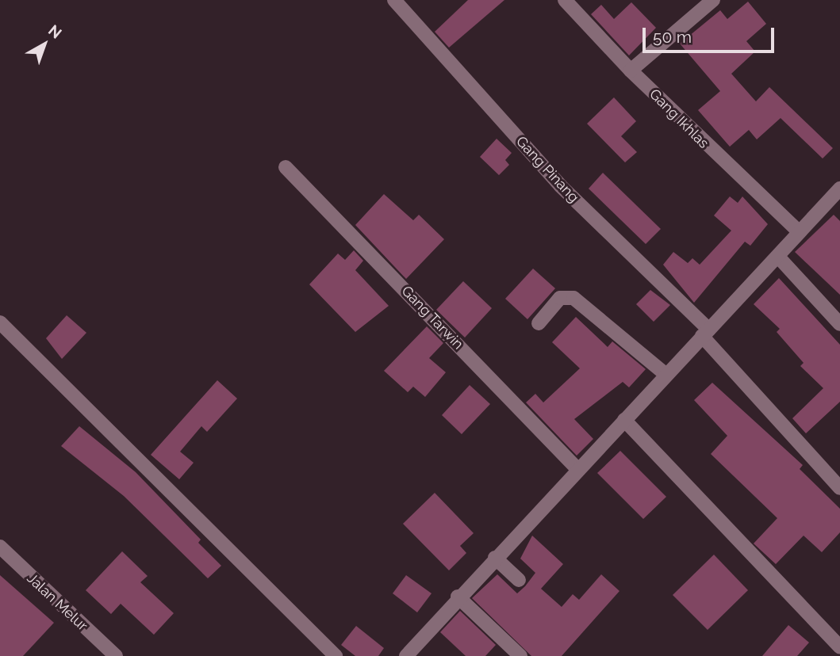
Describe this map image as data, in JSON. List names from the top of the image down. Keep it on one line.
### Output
{"streets":{"street":["Gang Ikhlas","Gang Pinang","Gang Tarwin","Jalan Melur"]},"scale_bar":"50 m","north":"top right"}
